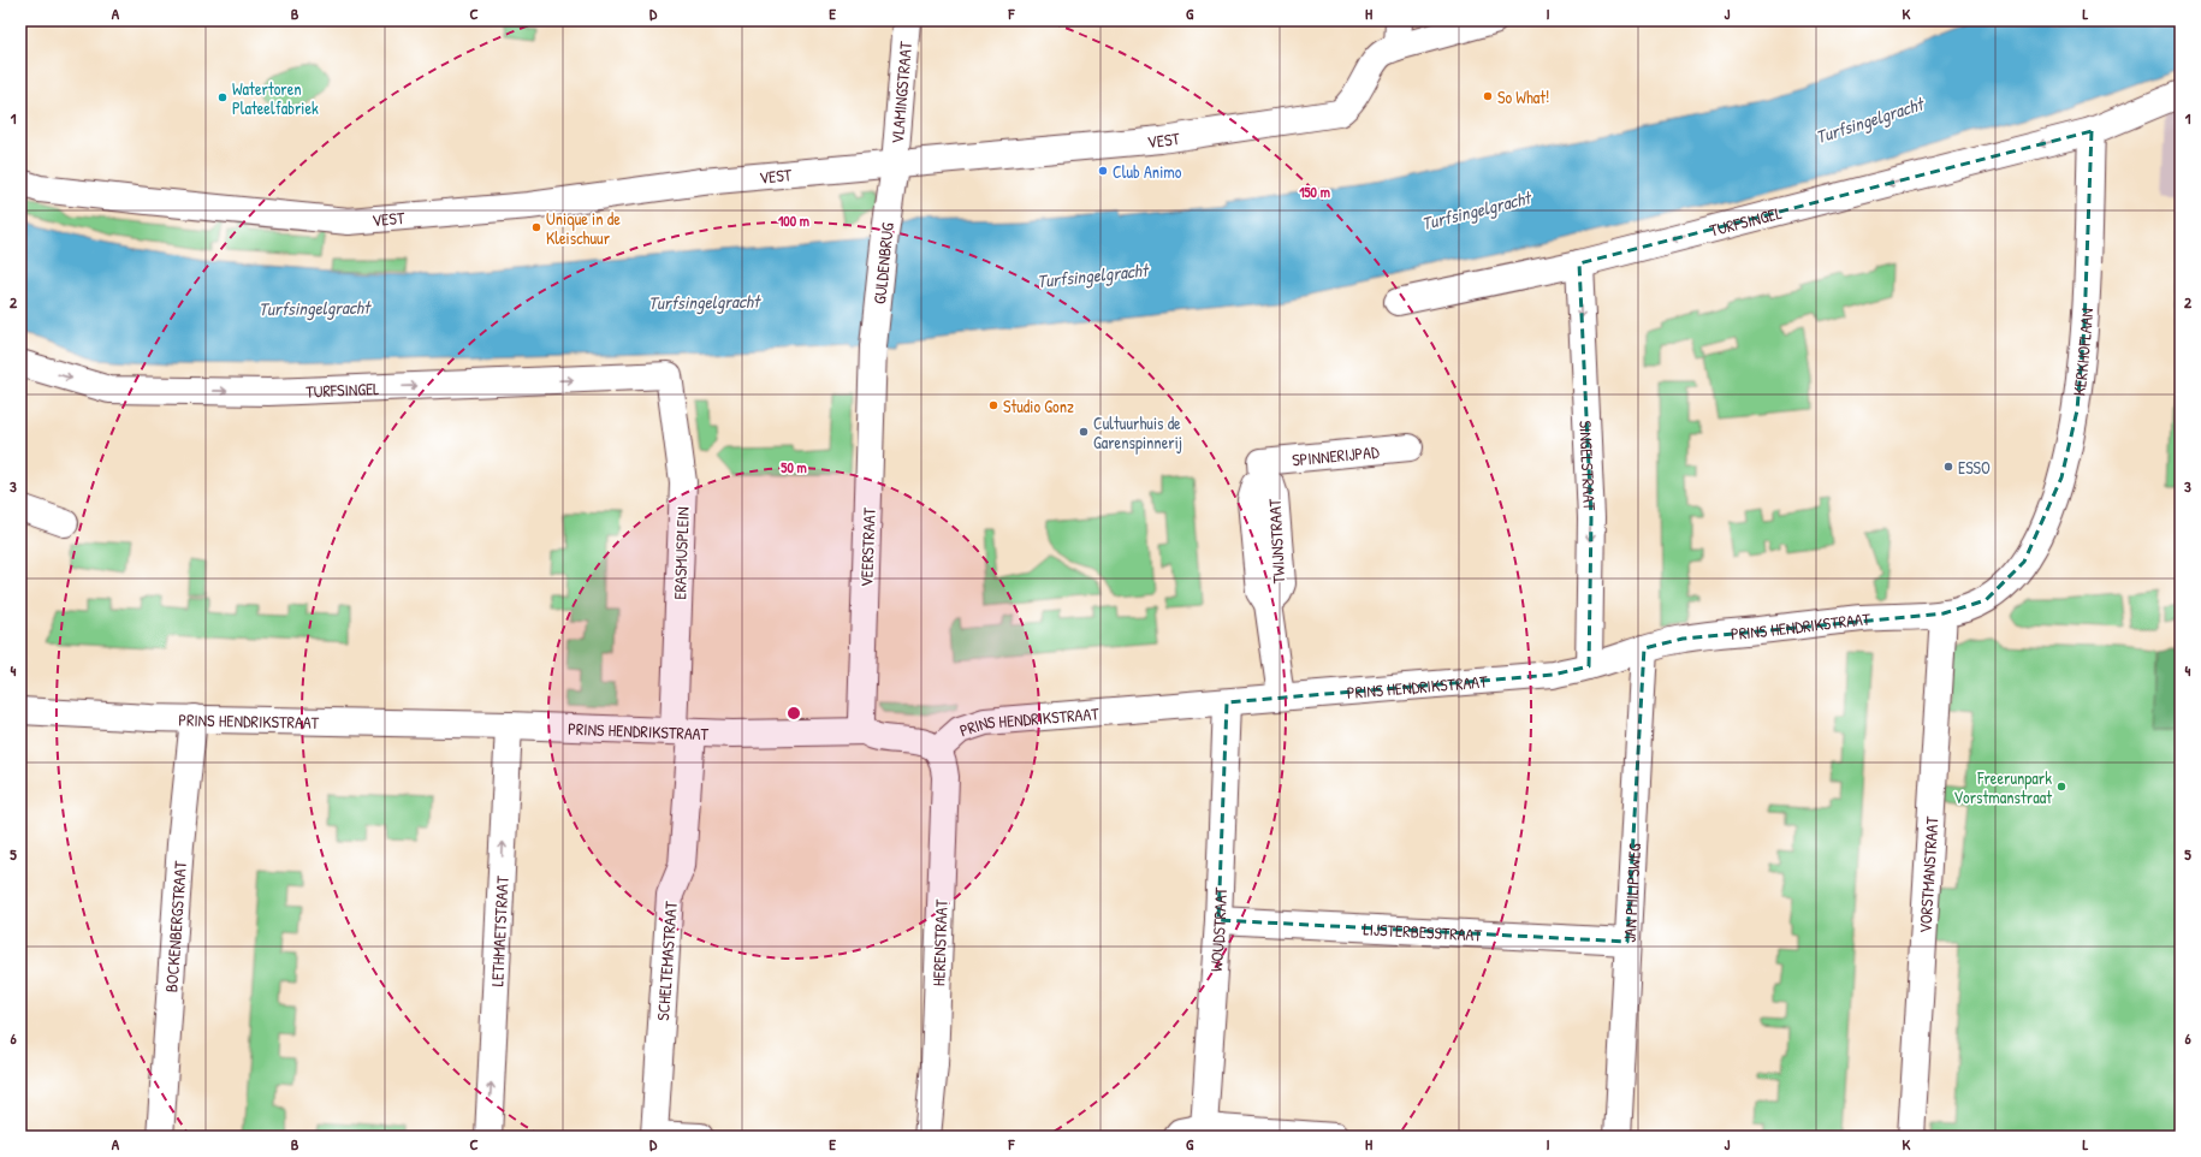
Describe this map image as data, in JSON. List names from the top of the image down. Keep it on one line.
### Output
{"streets":{"street":["VLAMINGSTRAAT","VEST","TURFSINGEL","GULDENBRUG","KERKHOFLAAN","SPINNERIJPAD","SINGELSTRAAT","TWIJNSTRAAT","VEERSTRAAT","ERASMUSPLEIN","PRINS HENDRIKSTRAAT","VORSTMANSTRAAT","JAN PHILIPSWEG","BOCKENBERGSTRAAT","WOUDSTRAAT","LETHMAETSTRAAT","LIJSTERBESSTRAAT","HERENSTRAAT","SCHELTEMASTRAAT"]},"crossings":[["VLAMINGSTRAAT","VEST"],["VLAMINGSTRAAT","GULDENBRUG"],["VEST","GULDENBRUG"],["TURFSINGEL","KERKHOFLAAN"],["TURFSINGEL","SINGELSTRAAT"],["TURFSINGEL","ERASMUSPLEIN"],["GULDENBRUG","VEERSTRAAT"],["KERKHOFLAAN","PRINS HENDRIKSTRAAT"],["SPINNERIJPAD","TWIJNSTRAAT"],["SINGELSTRAAT","PRINS HENDRIKSTRAAT"],["TWIJNSTRAAT","PRINS HENDRIKSTRAAT"],["VEERSTRAAT","PRINS HENDRIKSTRAAT"],["ERASMUSPLEIN","PRINS HENDRIKSTRAAT"],["ERASMUSPLEIN","SCHELTEMASTRAAT"],["PRINS HENDRIKSTRAAT","VORSTMANSTRAAT"],["PRINS HENDRIKSTRAAT","JAN PHILIPSWEG"],["PRINS HENDRIKSTRAAT","BOCKENBERGSTRAAT"],["PRINS HENDRIKSTRAAT","WOUDSTRAAT"],["PRINS HENDRIKSTRAAT","LETHMAETSTRAAT"],["PRINS HENDRIKSTRAAT","HERENSTRAAT"],["PRINS HENDRIKSTRAAT","SCHELTEMASTRAAT"],["JAN PHILIPSWEG","LIJSTERBESSTRAAT"],["WOUDSTRAAT","LIJSTERBESSTRAAT"]],"one_way":["SINGELSTRAAT","LETHMAETSTRAAT"],"water":["Turfsingelgracht"],"places":["So What!","Watertoren Plateelfabriek","Club Animo","Unique in de Kleischuur","Studio Gonz","Cultuurhuis de Garenspinnerij","ESSO","Freerunpark Vorstmanstraat"],"grid":{"columns":["A","B","C","D","E","F","G","H","I","J","K","L"],"rows":["1","2","3","4","5","6"]},"rings":["150 m","100 m","50 m"]}
